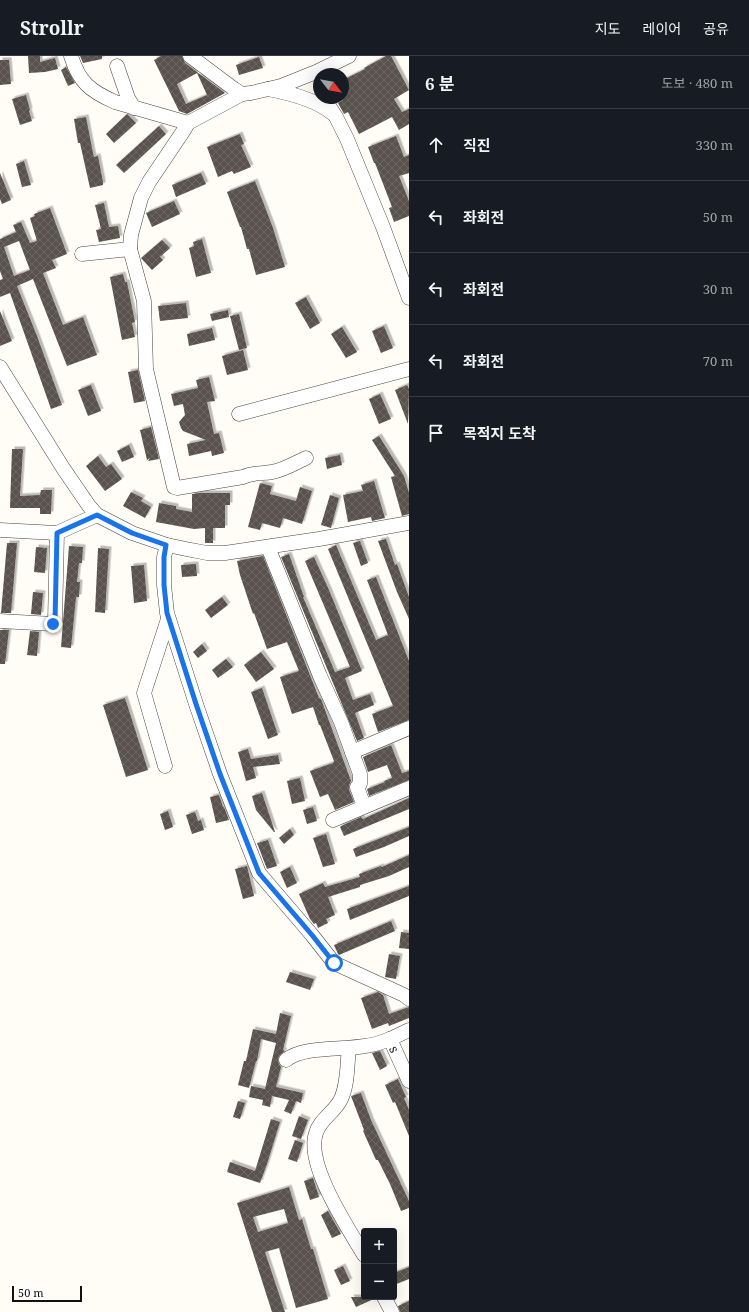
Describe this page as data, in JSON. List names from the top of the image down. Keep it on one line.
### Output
{"streets":{"street":["s"]},"scale_bar":"50 m","north":"bottom right","page":{"header":"Strollr","nav":["지도","레이어","공유"],"heading":["6 분","도보 · 480 m"],"list":[["직진","330 m"],["좌회전","50 m"],["좌회전","30 m"],["좌회전","70 m"],"목적지 도착"],"map_buttons":["+","−"],"scale":"50 m"}}
